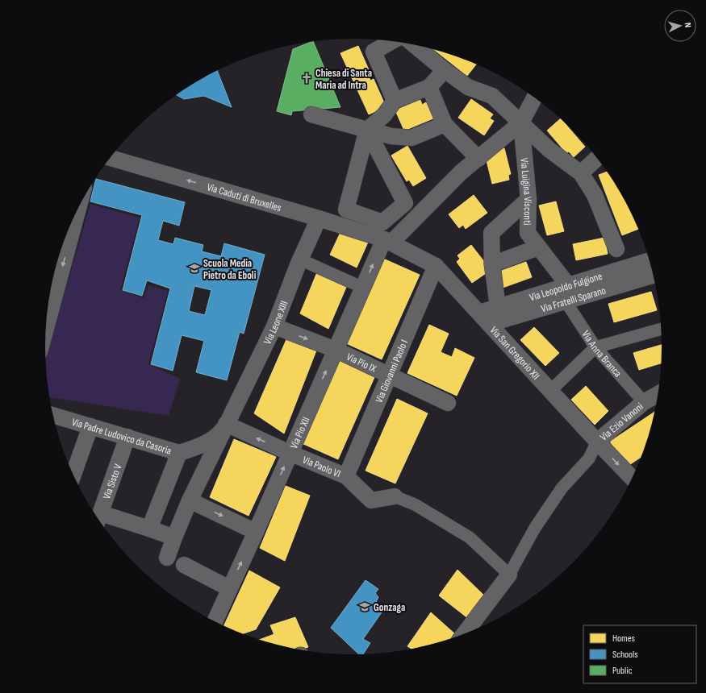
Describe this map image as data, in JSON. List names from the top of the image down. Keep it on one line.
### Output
{"streets":{"street":["Via Luigina Visconti","Via Caduti di Bruxelles","Via Leopoldo Fulgione","Via Fratelli Sparano","Via Leone XIII","Via San Gregorio XII","Via Anna Branca","Via Pio IX","Via Giovanni Paolo I","Via Ezio Vanoni","Via Pio XII","Via Padre Ludovico da Casoria","Via Paolo VI","Via Sisto V"]},"crossings":[["Via Luigina Visconti","Via Leopoldo Fulgione"],["Via Caduti di Bruxelles","Via Leone XIII"],["Via Caduti di Bruxelles","Via San Gregorio XII"],["Via Caduti di Bruxelles","Via Pio XII"],["Via Leopoldo Fulgione","Via Fratelli Sparano"],["Via Leopoldo Fulgione","Via San Gregorio XII"],["Via Fratelli Sparano","Via San Gregorio XII"],["Via Fratelli Sparano","Via Anna Branca"],["Via Leone XIII","Via Pio IX"],["Via Leone XIII","Via Padre Ludovico da Casoria"],["Via Leone XIII","Via Paolo VI"],["Via San Gregorio XII","Via Giovanni Paolo I"],["Via San Gregorio XII","Via Ezio Vanoni"],["Via San Gregorio XII","Via Pio XII"],["Via Anna Branca","Via Ezio Vanoni"],["Via Pio IX","Via Giovanni Paolo I"],["Via Pio IX","Via Pio XII"],["Via Giovanni Paolo I","Via Paolo VI"],["Via Pio XII","Via Paolo VI"],["Via Padre Ludovico da Casoria","Via Paolo VI"],["Via Padre Ludovico da Casoria","Via Sisto V"]],"one_way":["Via Caduti di Bruxelles"],"places":{"church":["Chiesa di Santa Maria ad Intra"],"school or university":["Scuola Media Pietro da Eboli","Gonzaga"]},"legend":["Homes","Schools","Public"],"north":"right"}
